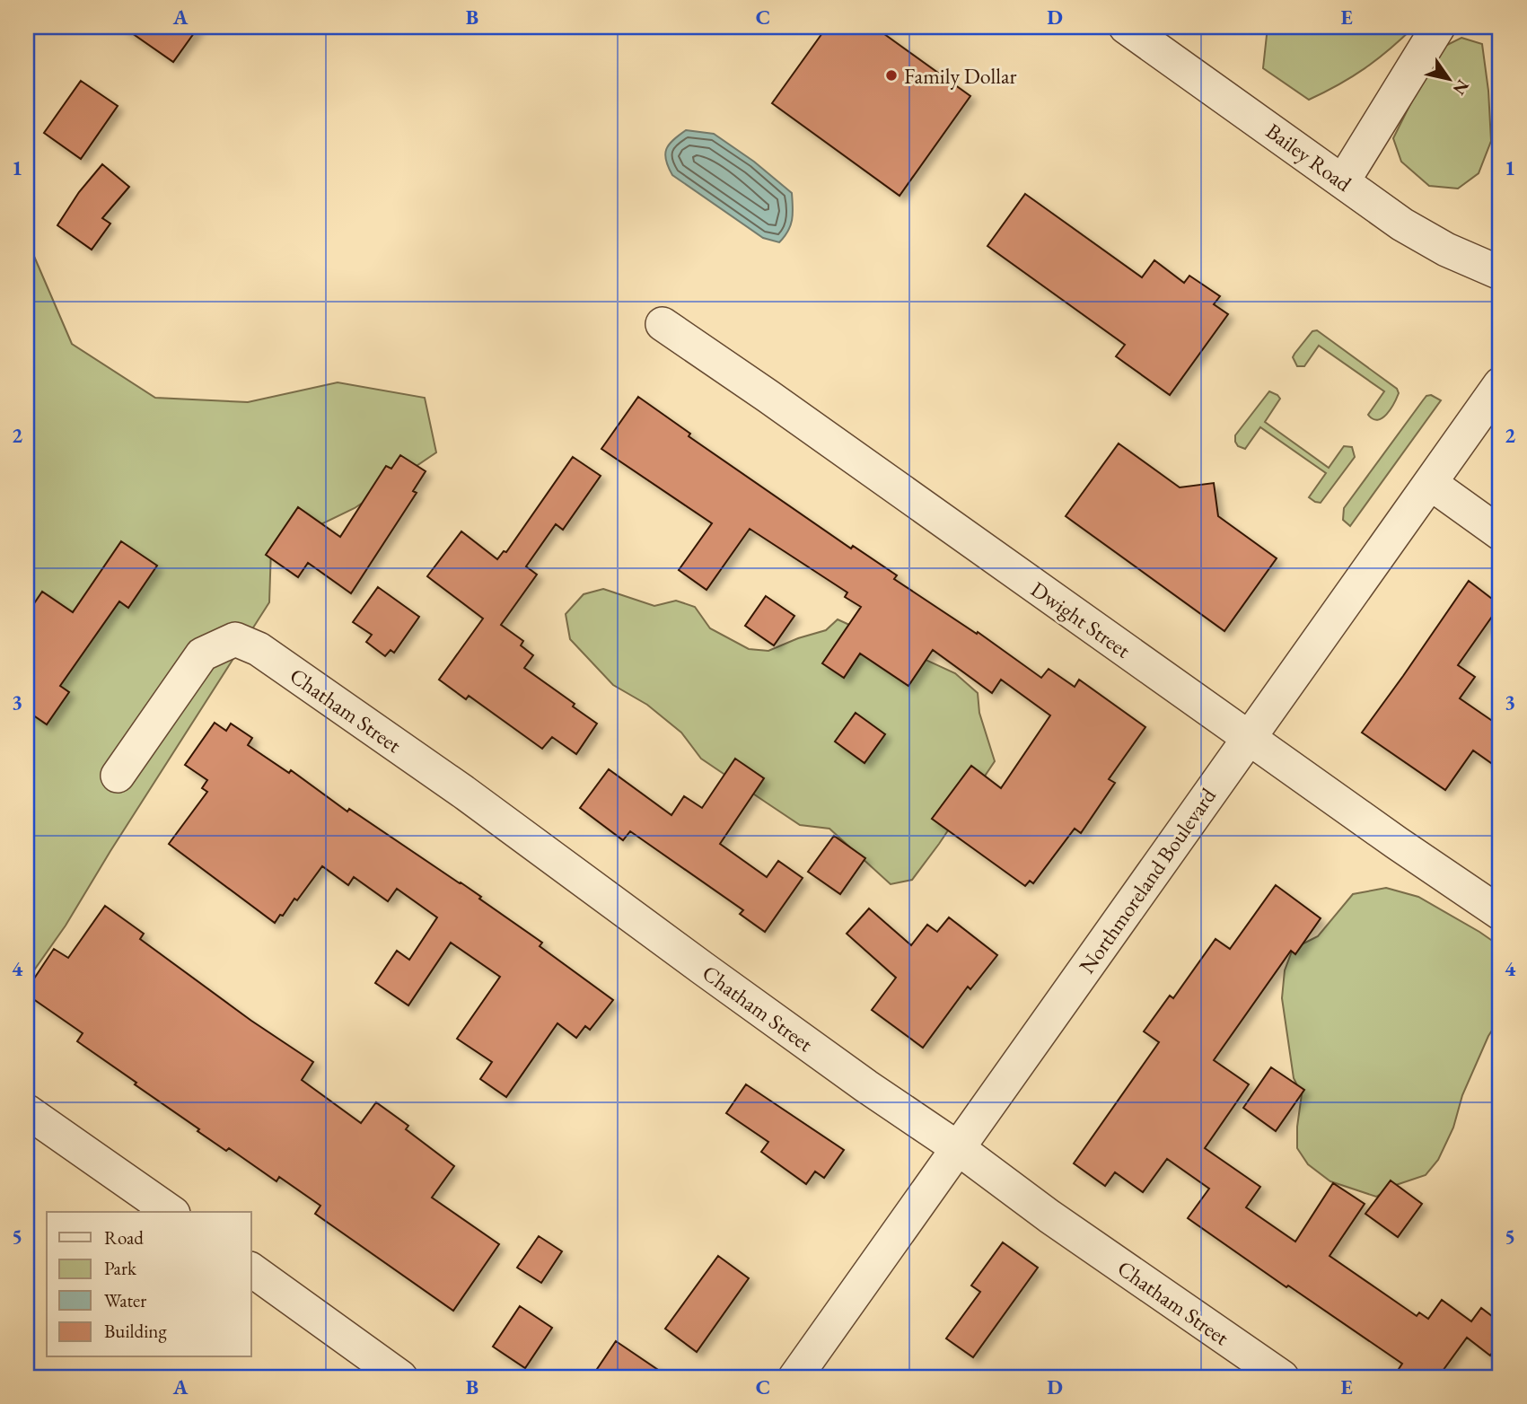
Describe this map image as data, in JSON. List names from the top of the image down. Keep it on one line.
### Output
{"streets":{"street":["Bailey Road","Dwight Street","Chatham Street","Northmoreland Boulevard"]},"crossings":[["Dwight Street","Northmoreland Boulevard"],["Chatham Street","Northmoreland Boulevard"]],"places":["Family Dollar"],"legend":["Road","Park","Water","Building"],"north":"bottom right","grid":{"columns":["A","B","C","D","E"],"rows":["1","2","3","4","5"]}}
